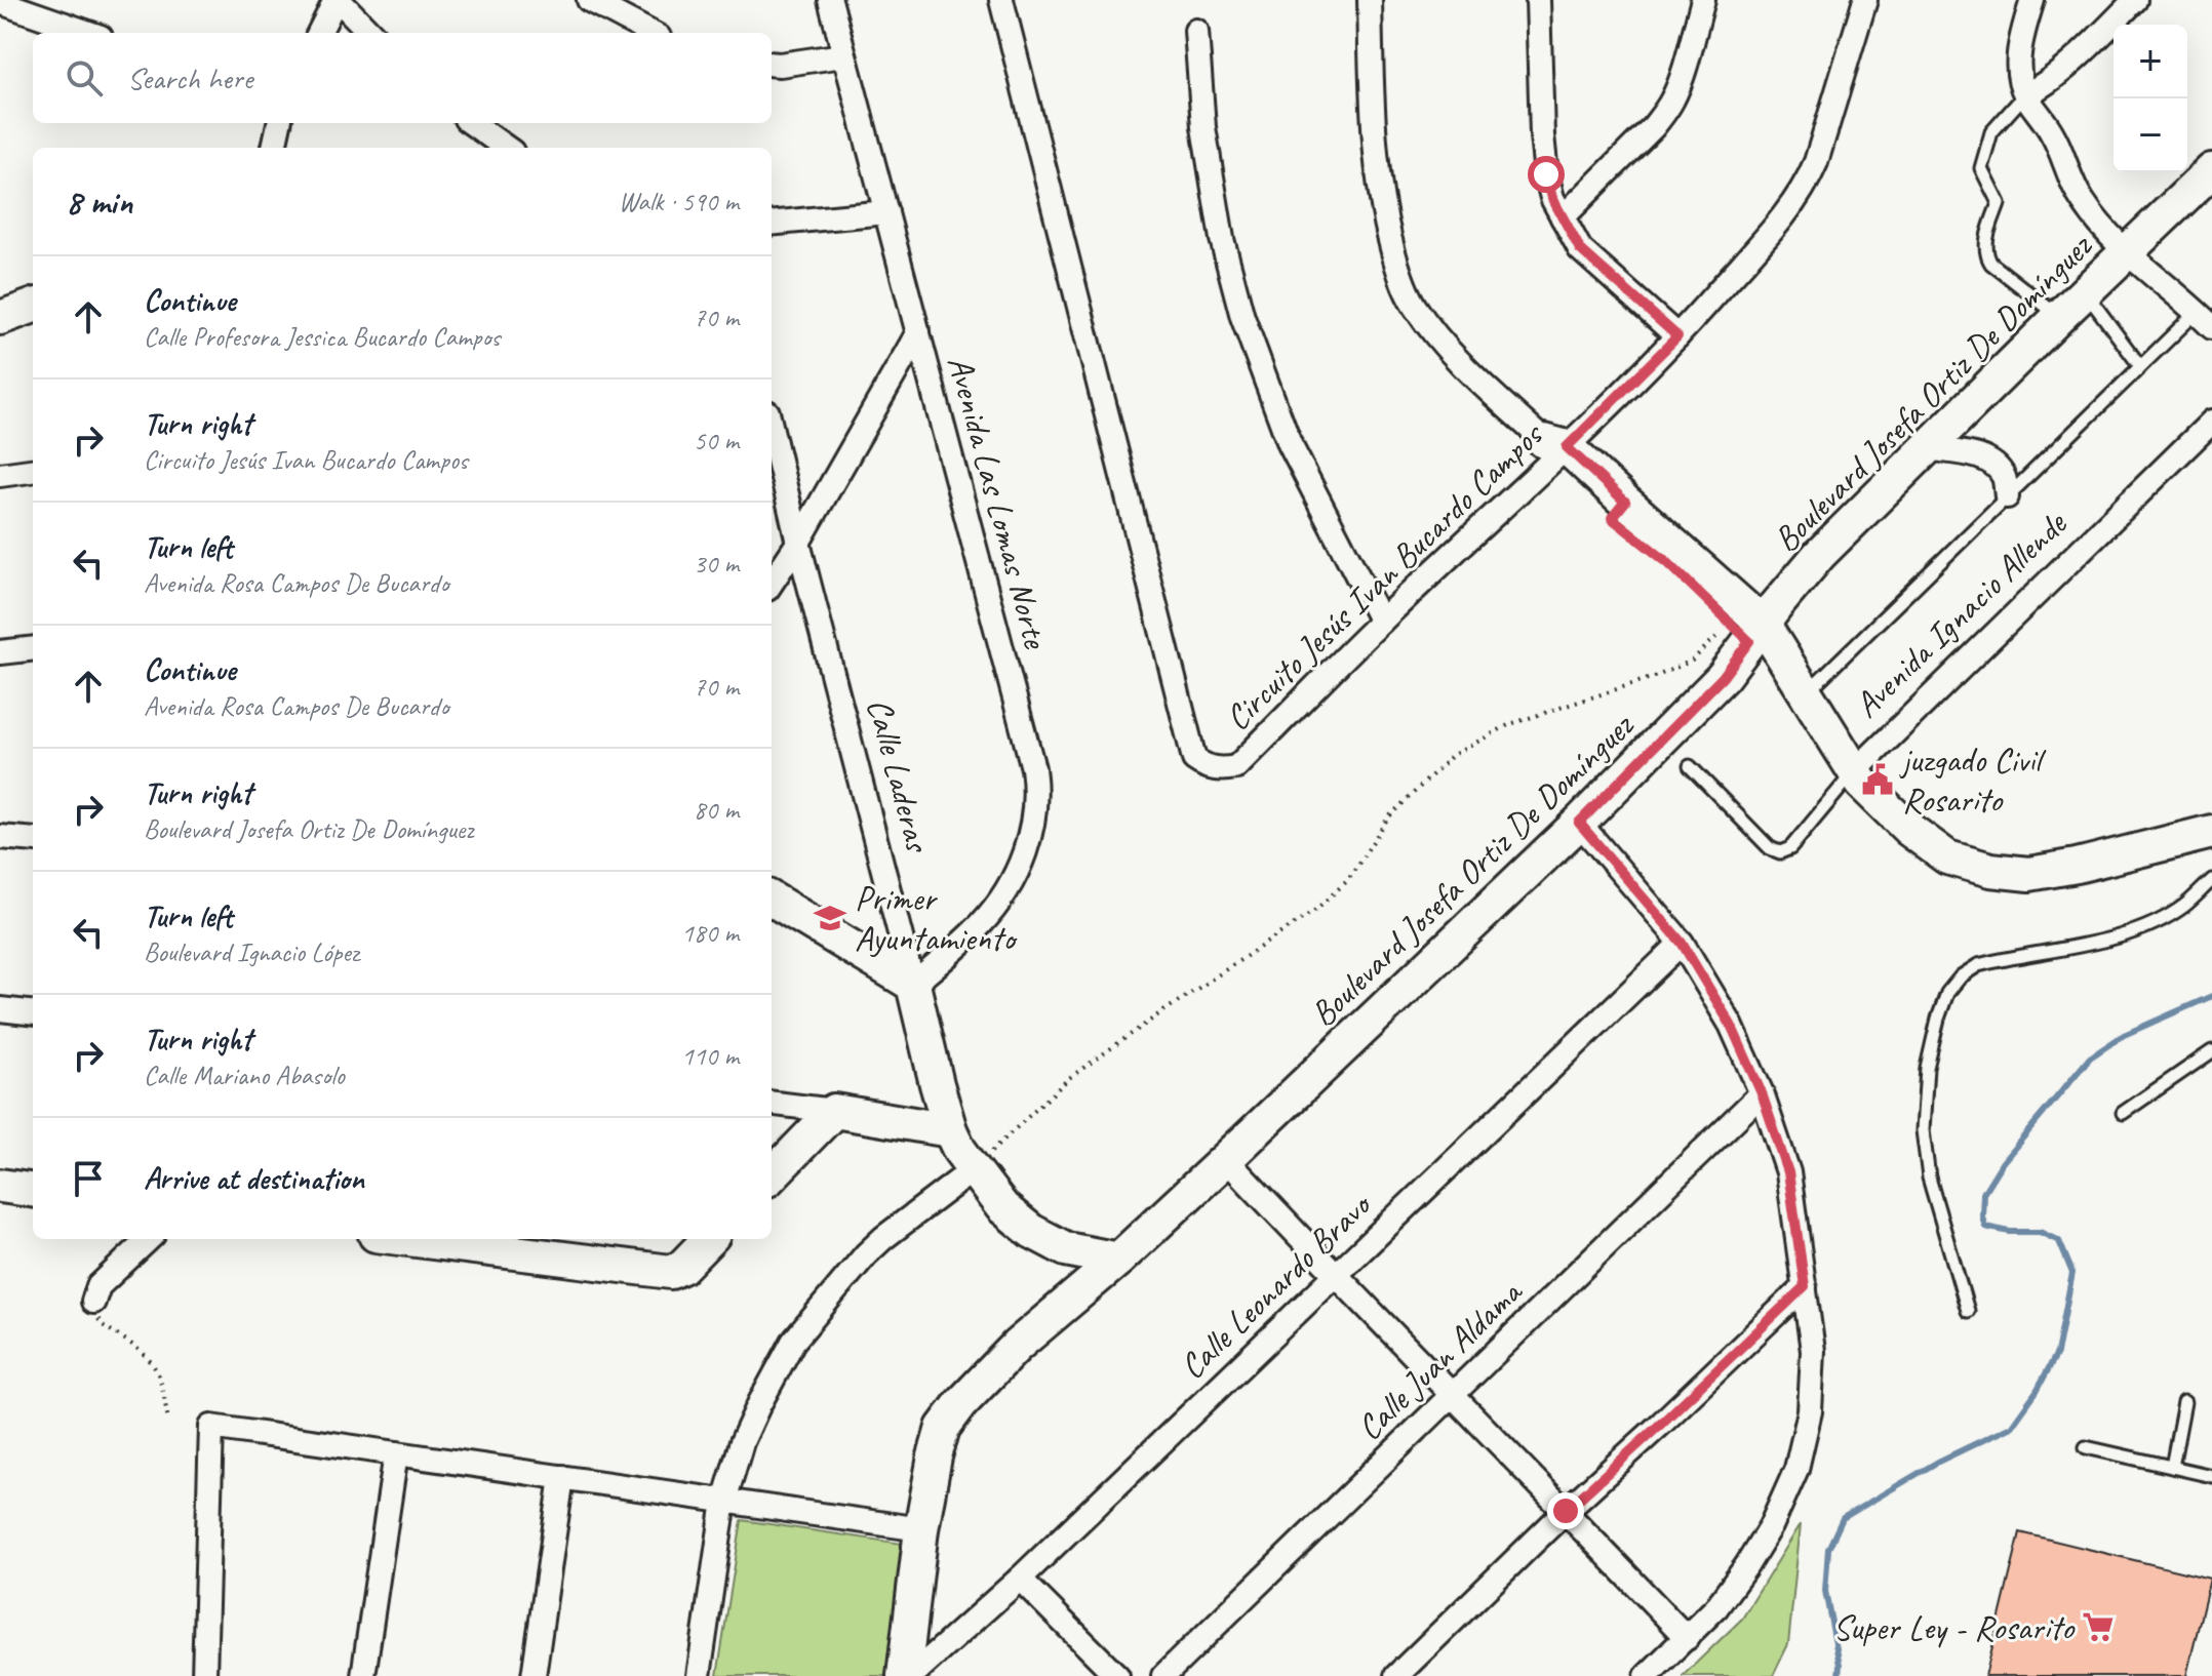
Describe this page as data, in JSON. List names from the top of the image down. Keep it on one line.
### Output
{"streets":{"main road":["Boulevard Josefa Ortiz De Domínguez","Avenida Ignacio Allende","Calle Laderas"],"street":["Avenida Las Lomas Norte","Circuito Jesús Ivan Bucardo Campos","Calle Leonardo Bravo","Calle Juan Aldama"]},"crossings":[["Boulevard Josefa Ortiz De Domínguez","Avenida Ignacio Allende"],["Boulevard Josefa Ortiz De Domínguez","Calle Laderas"],["Avenida Las Lomas Norte","Calle Laderas"]],"places":{"public building":["juzgado Civil Rosarito"],"school or university":["Primer Ayuntamiento"],"supermarket":["Super Ley - Rosarito"]},"page":{"map_buttons":["+","−"],"search":"Search here","heading":["8 min","Walk · 590 m"],"list":[["Continue","Calle Profesora Jessica Bucardo Campos","70 m"],["Turn right","Circuito Jesús Ivan Bucardo Campos","50 m"],["Turn left","Avenida Rosa Campos De Bucardo","30 m"],["Continue","Avenida Rosa Campos De Bucardo","70 m"],["Turn right","Boulevard Josefa Ortiz De Domínguez","80 m"],["Turn left","Boulevard Ignacio López","180 m"],["Turn right","Calle Mariano Abasolo","110 m"],"Arrive at destination"]}}
